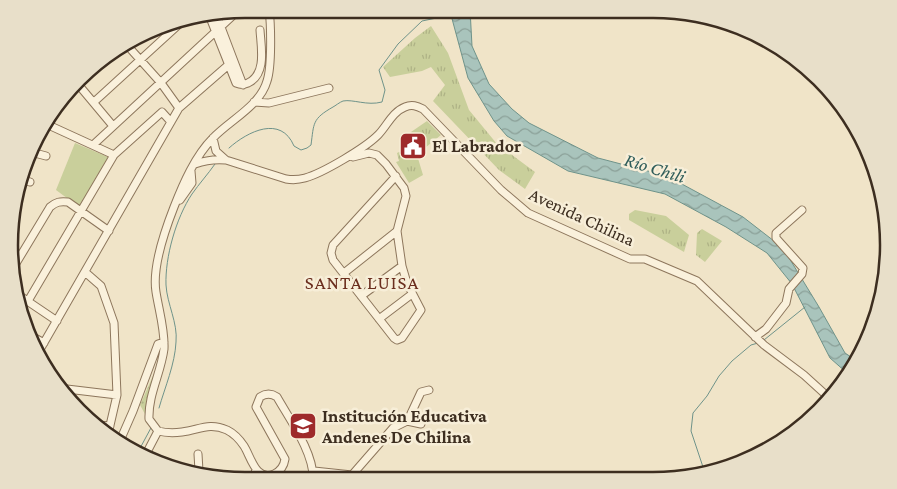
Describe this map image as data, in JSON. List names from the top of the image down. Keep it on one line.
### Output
{"streets":{"street":["Avenida Chilina"]},"districts":["SANTA LUISA"],"water":["Río Chili"],"places":{"public building":["El Labrador"],"school or university":["Institución Educativa Andenes De Chilina"]}}
